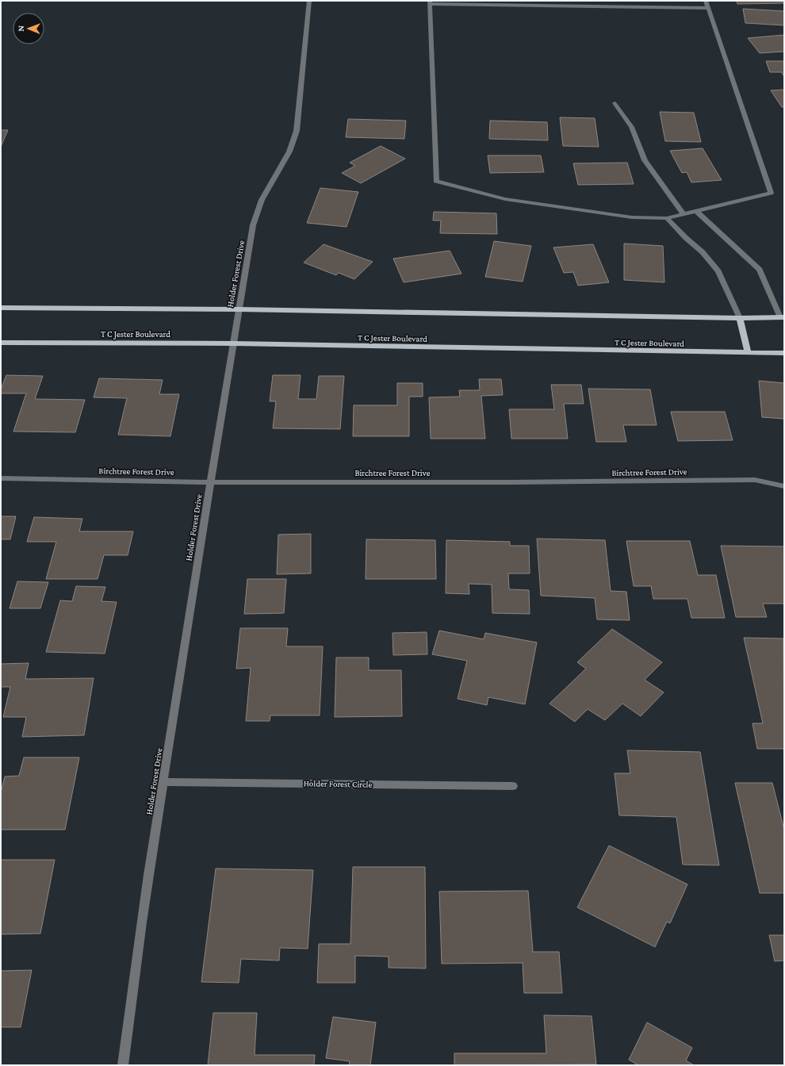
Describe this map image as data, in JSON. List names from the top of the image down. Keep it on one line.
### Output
{"streets":{"main road":["T C Jester Boulevard"],"street":["Holder Forest Drive","Birchtree Forest Drive","Holder Forest Circle"]},"crossings":[["Holder Forest Drive","T C Jester Boulevard"],["Holder Forest Drive","Birchtree Forest Drive"],["Holder Forest Drive","Holder Forest Circle"]],"north":"left"}
